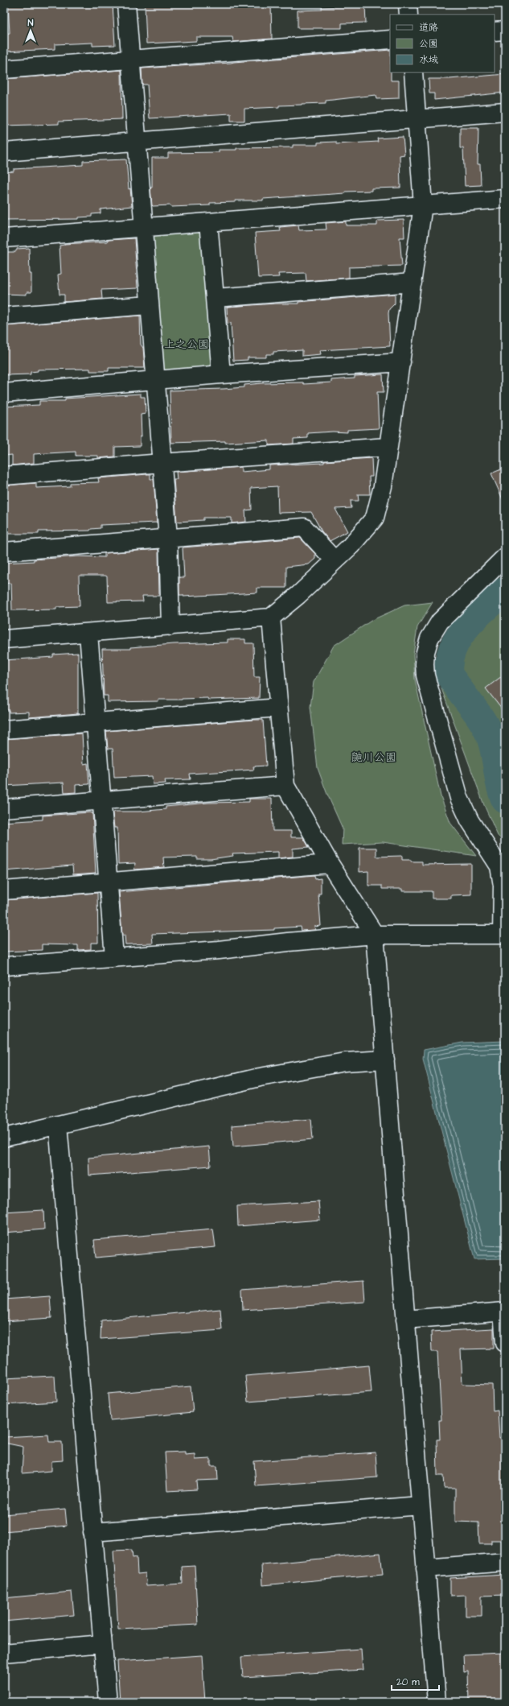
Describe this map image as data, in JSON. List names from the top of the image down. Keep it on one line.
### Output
{"parks":["上之公園","鼬川公園"],"legend":["道路","公園","水域"],"scale_bar":"20 m","north":"top"}
